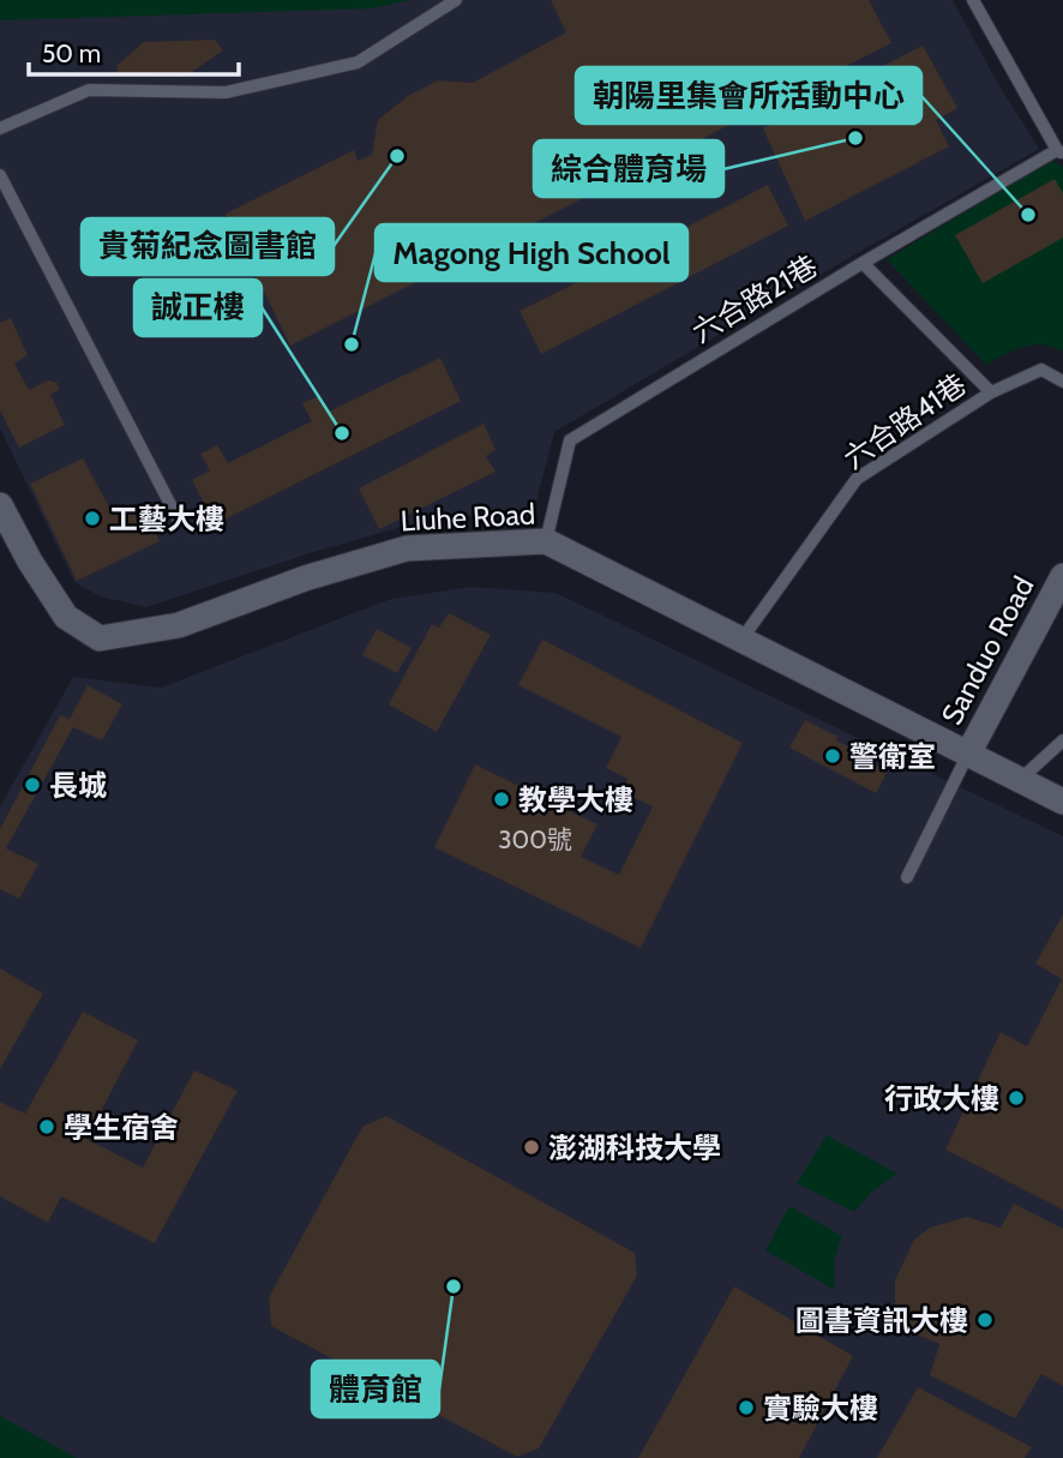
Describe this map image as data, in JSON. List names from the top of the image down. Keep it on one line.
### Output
{"streets":{"street":["Liuhe Road","Sanduo Road"],"lane":["六合路21巷","六合路41巷"]},"crossings":[["六合路21巷","Liuhe Road"],["六合路41巷","Liuhe Road"],["Liuhe Road","Sanduo Road"]],"places":["綜合體育場","貴菊紀念圖書館","朝陽里集會所活動中心","Magong High School","誠正樓","工藝大樓","警衛室","長城","教學大樓","行政大樓","學生宿舍","澎湖科技大學","體育館","圖書資訊大樓","實驗大樓"],"house_numbers":["300號"],"scale_bar":"50 m"}
